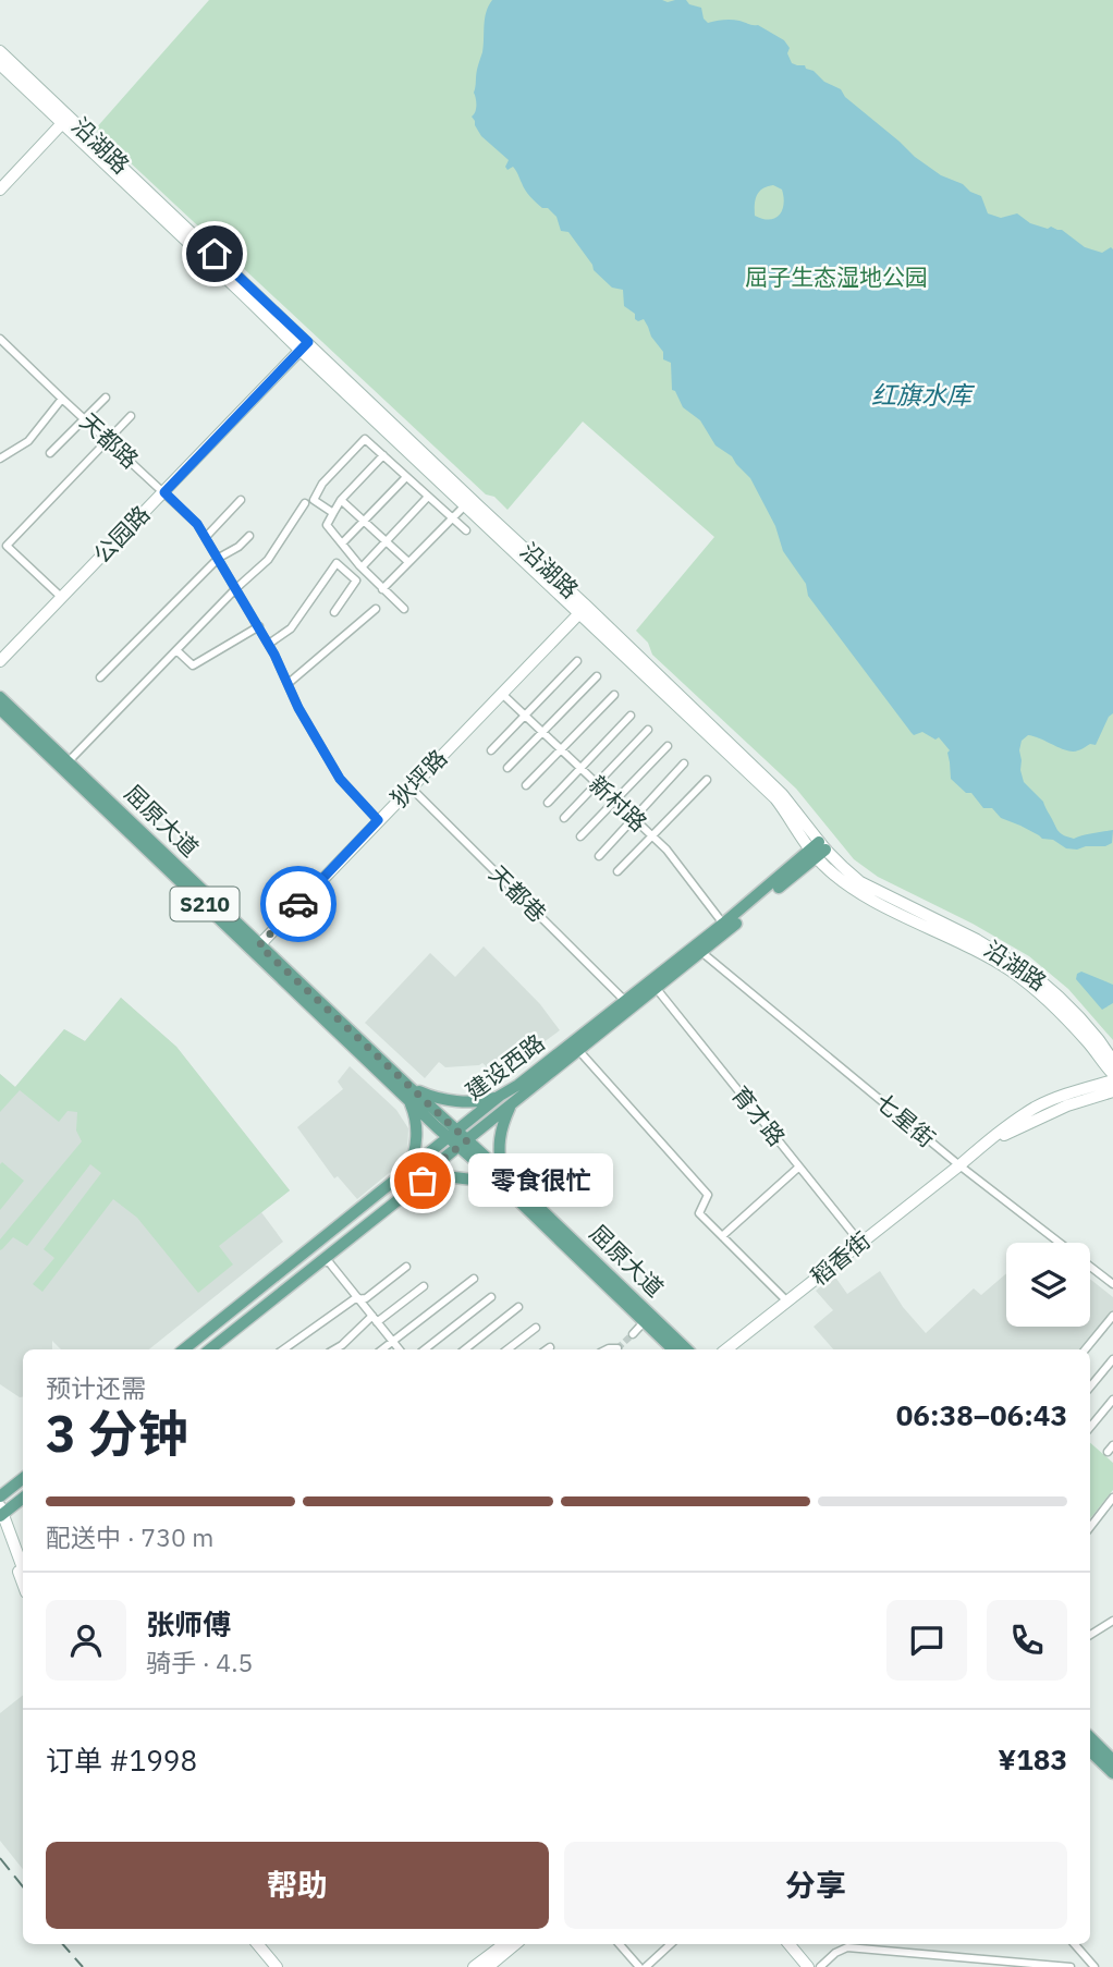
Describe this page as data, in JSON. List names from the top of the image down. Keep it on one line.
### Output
{"streets":{"main road":["沿湖路","公园路","狄坪路","屈原大道","S210","建设西路","稻香街"],"street":["天都路","新村路","天都巷","育才路","七星街"]},"crossings":[["沿湖路","公园路"],["沿湖路","狄坪路"],["沿湖路","建设西路"],["天都路","公园路"],["天都路","狄坪路"],["狄坪路","新村路"],["狄坪路","屈原大道"],["狄坪路","天都巷"],["新村路","建设西路"],["屈原大道","建设西路"],["天都巷","建设西路"],["建设西路","育才路"],["建设西路","七星街"],["育才路","稻香街"],["七星街","稻香街"]],"water":["红旗水库"],"parks":["屈子生态湿地公园"],"places":["零食很忙"],"page":{"bubble":"零食很忙","heading":["3 分钟","预计还需","06:38–06:43"],"panel":["张师傅","骑手 · 4.5","订单 #1998","¥183"],"bar":"配送中 · 730 m","buttons":["帮助","分享"]}}
